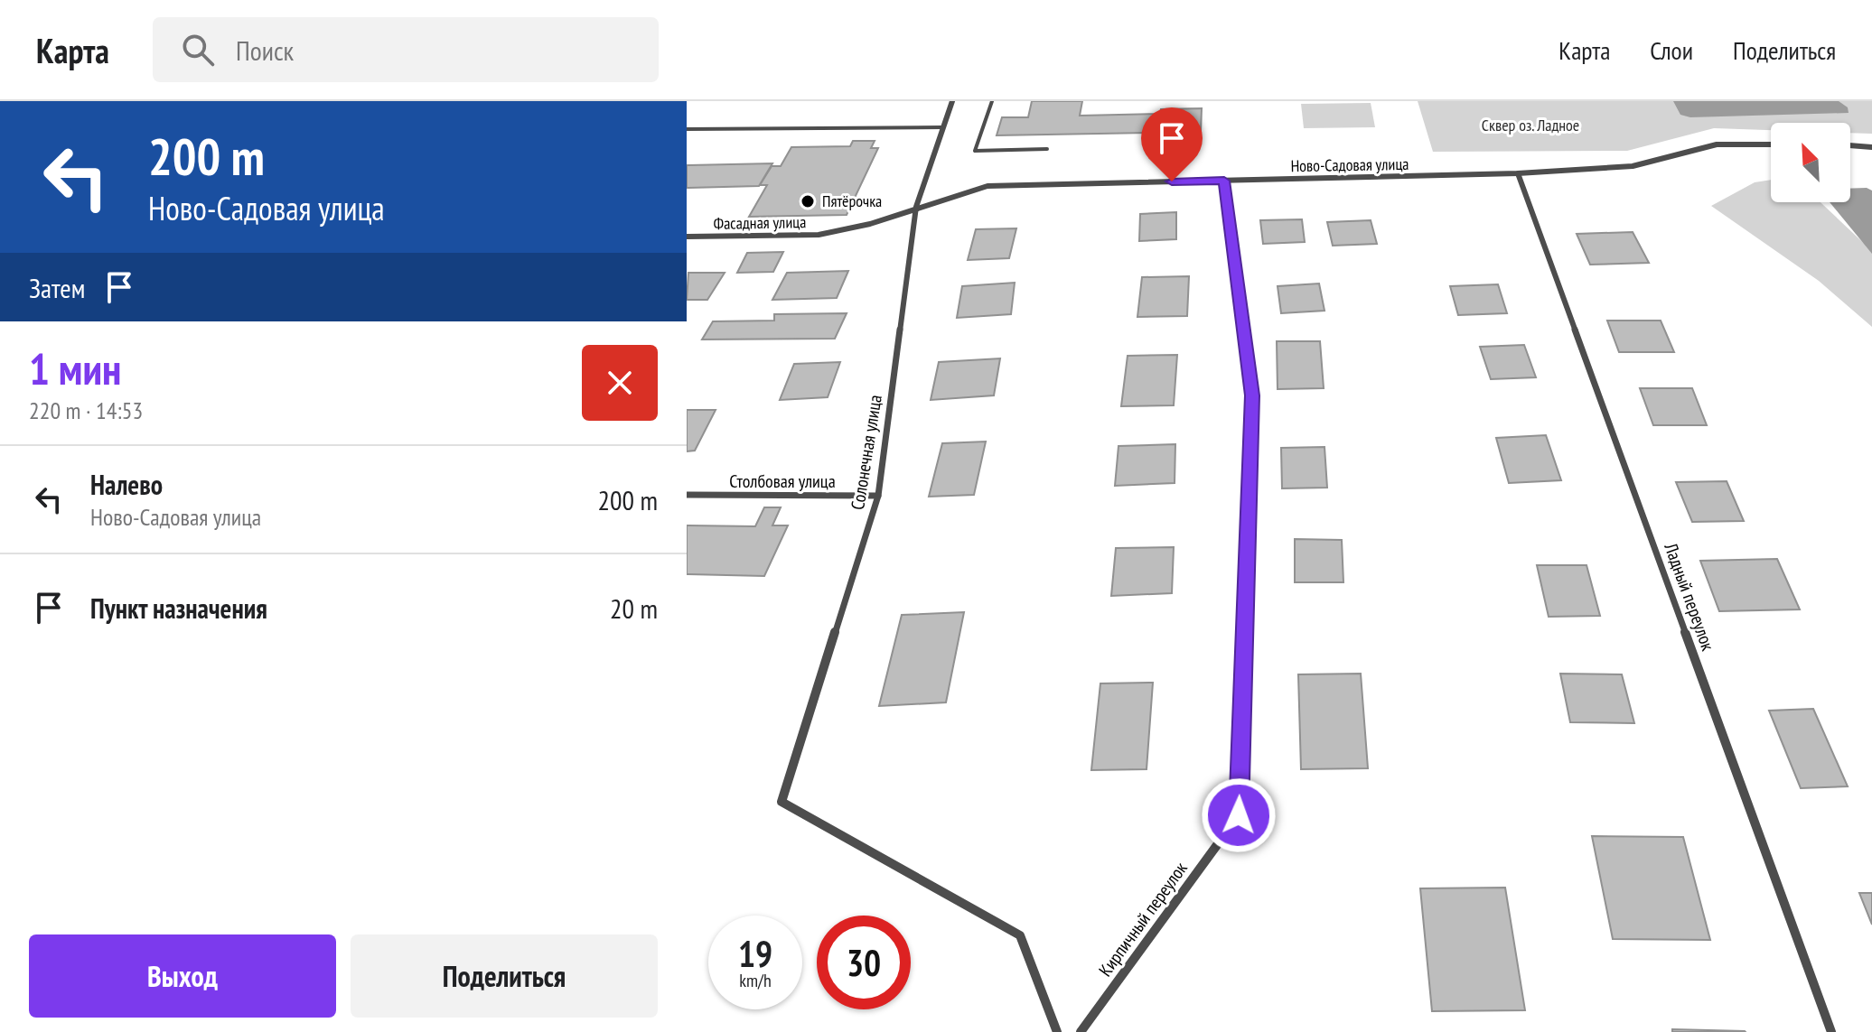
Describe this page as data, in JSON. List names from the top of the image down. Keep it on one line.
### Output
{"streets":{"street":["Ново-Садовая улица","Фасадная улица","Солонечная улица","Столбовая улица","Ладный переулок","Кирпичный переулок"]},"crossings":[["Ново-Садовая улица","Фасадная улица"],["Ново-Садовая улица","Солонечная улица"],["Ново-Садовая улица","Ладный переулок"],["Ново-Садовая улица","Кирпичный переулок"],["Фасадная улица","Солонечная улица"],["Солонечная улица","Столбовая улица"]],"parks":["Сквер оз. Ладное"],"places":["Пятёрочка"],"north":"top left","page":{"header":"Карта","search":"Поиск","nav":["Карта","Слои","Поделиться"],"turn":["200 m","Ново-Садовая улица"],"then":"Затем","heading":["1 мин","220 m · 14:53"],"list":[{"name":"Налево","note":"Ново-Садовая улица","value":"200 m"},{"name":"Пункт назначения","value":"20 m"}],"speed":"19 km/h","limit":"30","buttons":["Выход","Поделиться"]}}
